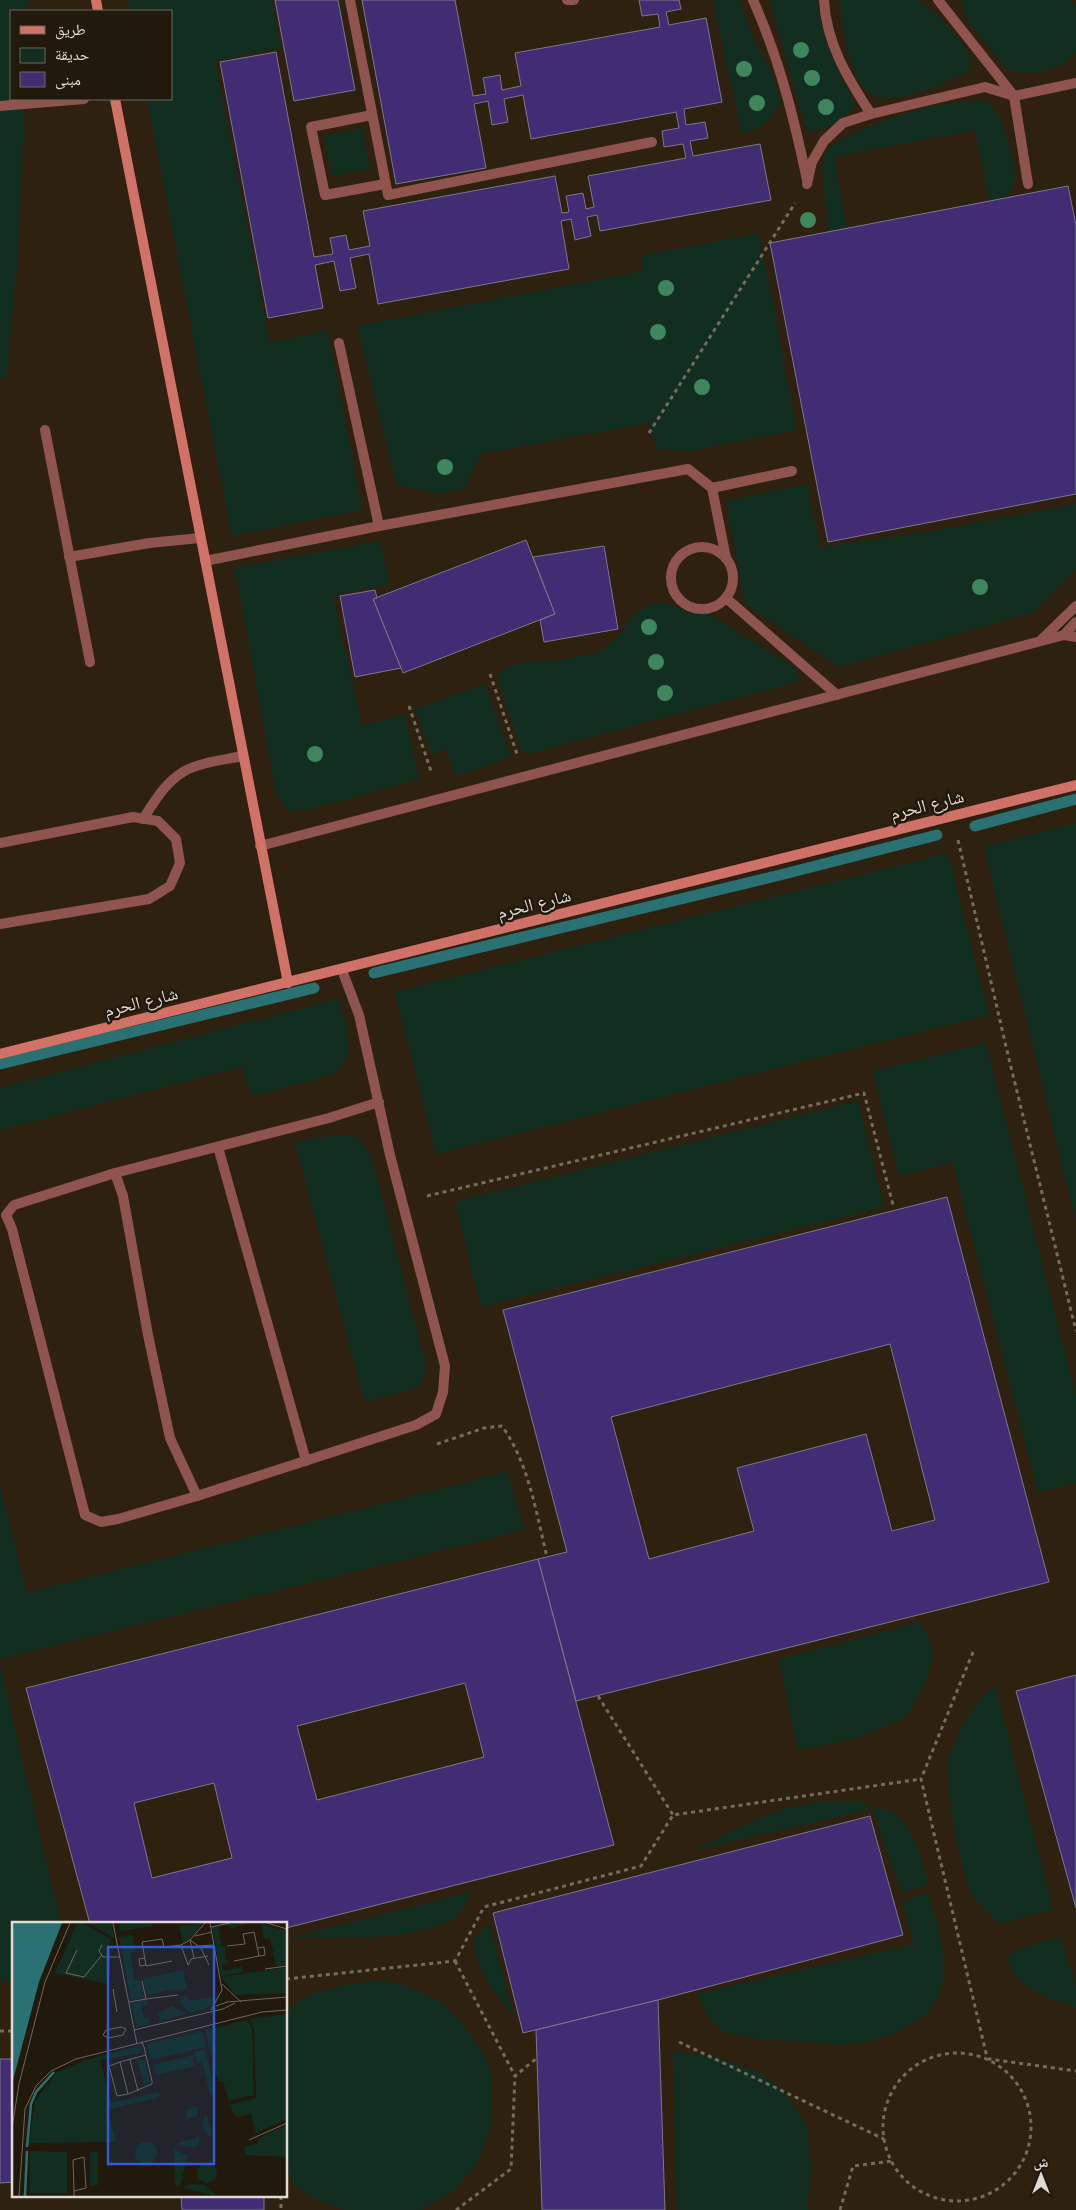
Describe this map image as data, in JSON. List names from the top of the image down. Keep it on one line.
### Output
{"streets":{"street":["شارع الحرم"]},"legend":["طريق","حديقة","مبنى"],"north":"top"}
